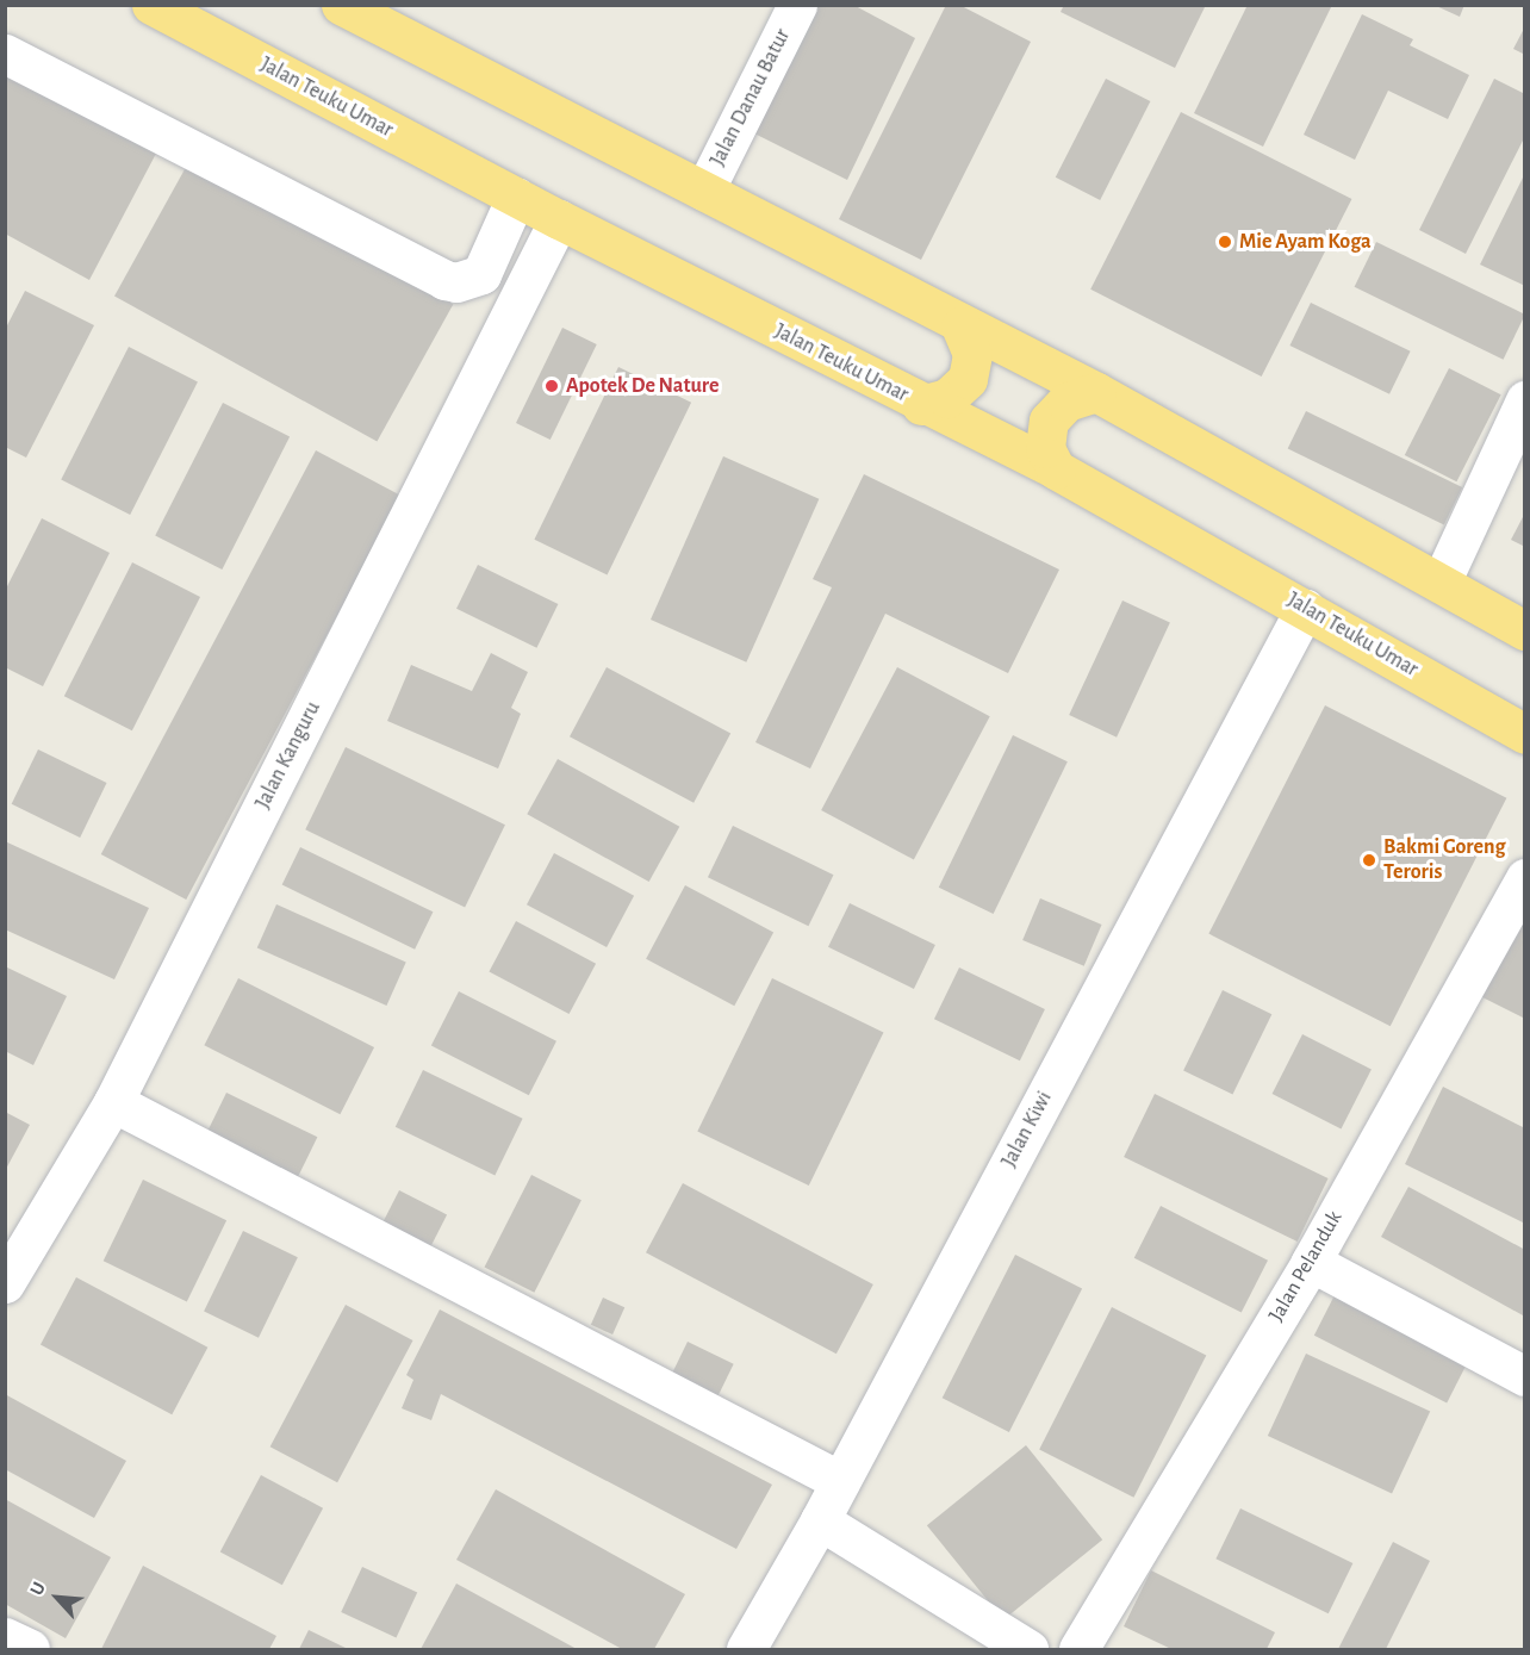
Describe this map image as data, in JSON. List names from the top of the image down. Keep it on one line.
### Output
{"streets":{"highway":["Jalan Teuku Umar"],"street":["Jalan Danau Batur","Jalan Kanguru","Jalan Kiwi","Jalan Pelanduk"]},"crossings":[["Jalan Teuku Umar","Jalan Kanguru"],["Jalan Teuku Umar","Jalan Kiwi"]],"places":["Mie Ayam Koga","Apotek De Nature","Bakmi Goreng Teroris"],"north":"top left"}
